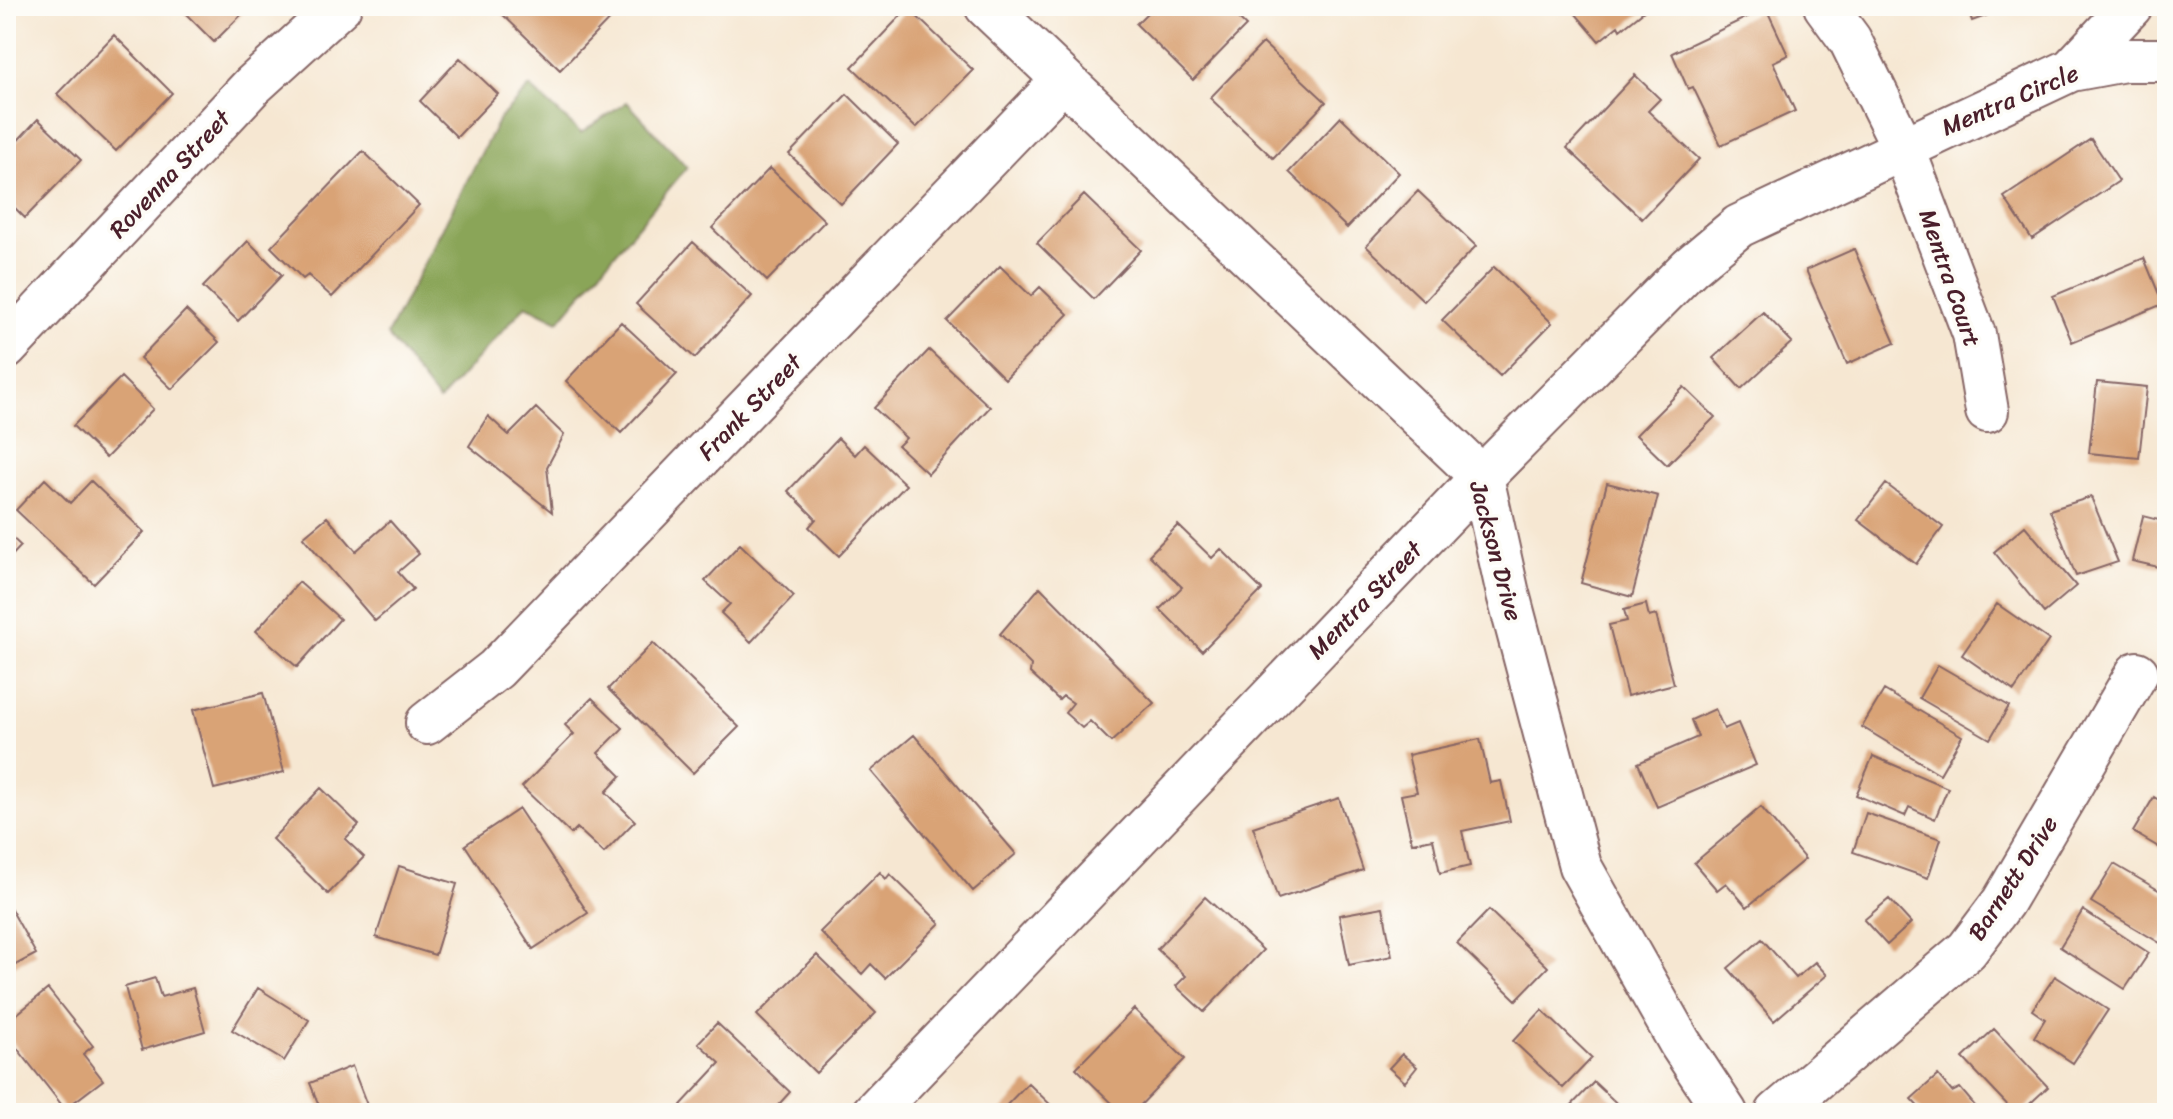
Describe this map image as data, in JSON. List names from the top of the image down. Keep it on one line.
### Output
{"streets":{"street":["Mentra Circle","Rovenna Street","Mentra Court","Frank Street","Jackson Drive","Mentra Street","Barnett Drive"]},"crossings":[["Mentra Circle","Mentra Court"],["Mentra Circle","Mentra Street"],["Mentra Court","Mentra Street"],["Frank Street","Jackson Drive"],["Jackson Drive","Mentra Street"]]}
